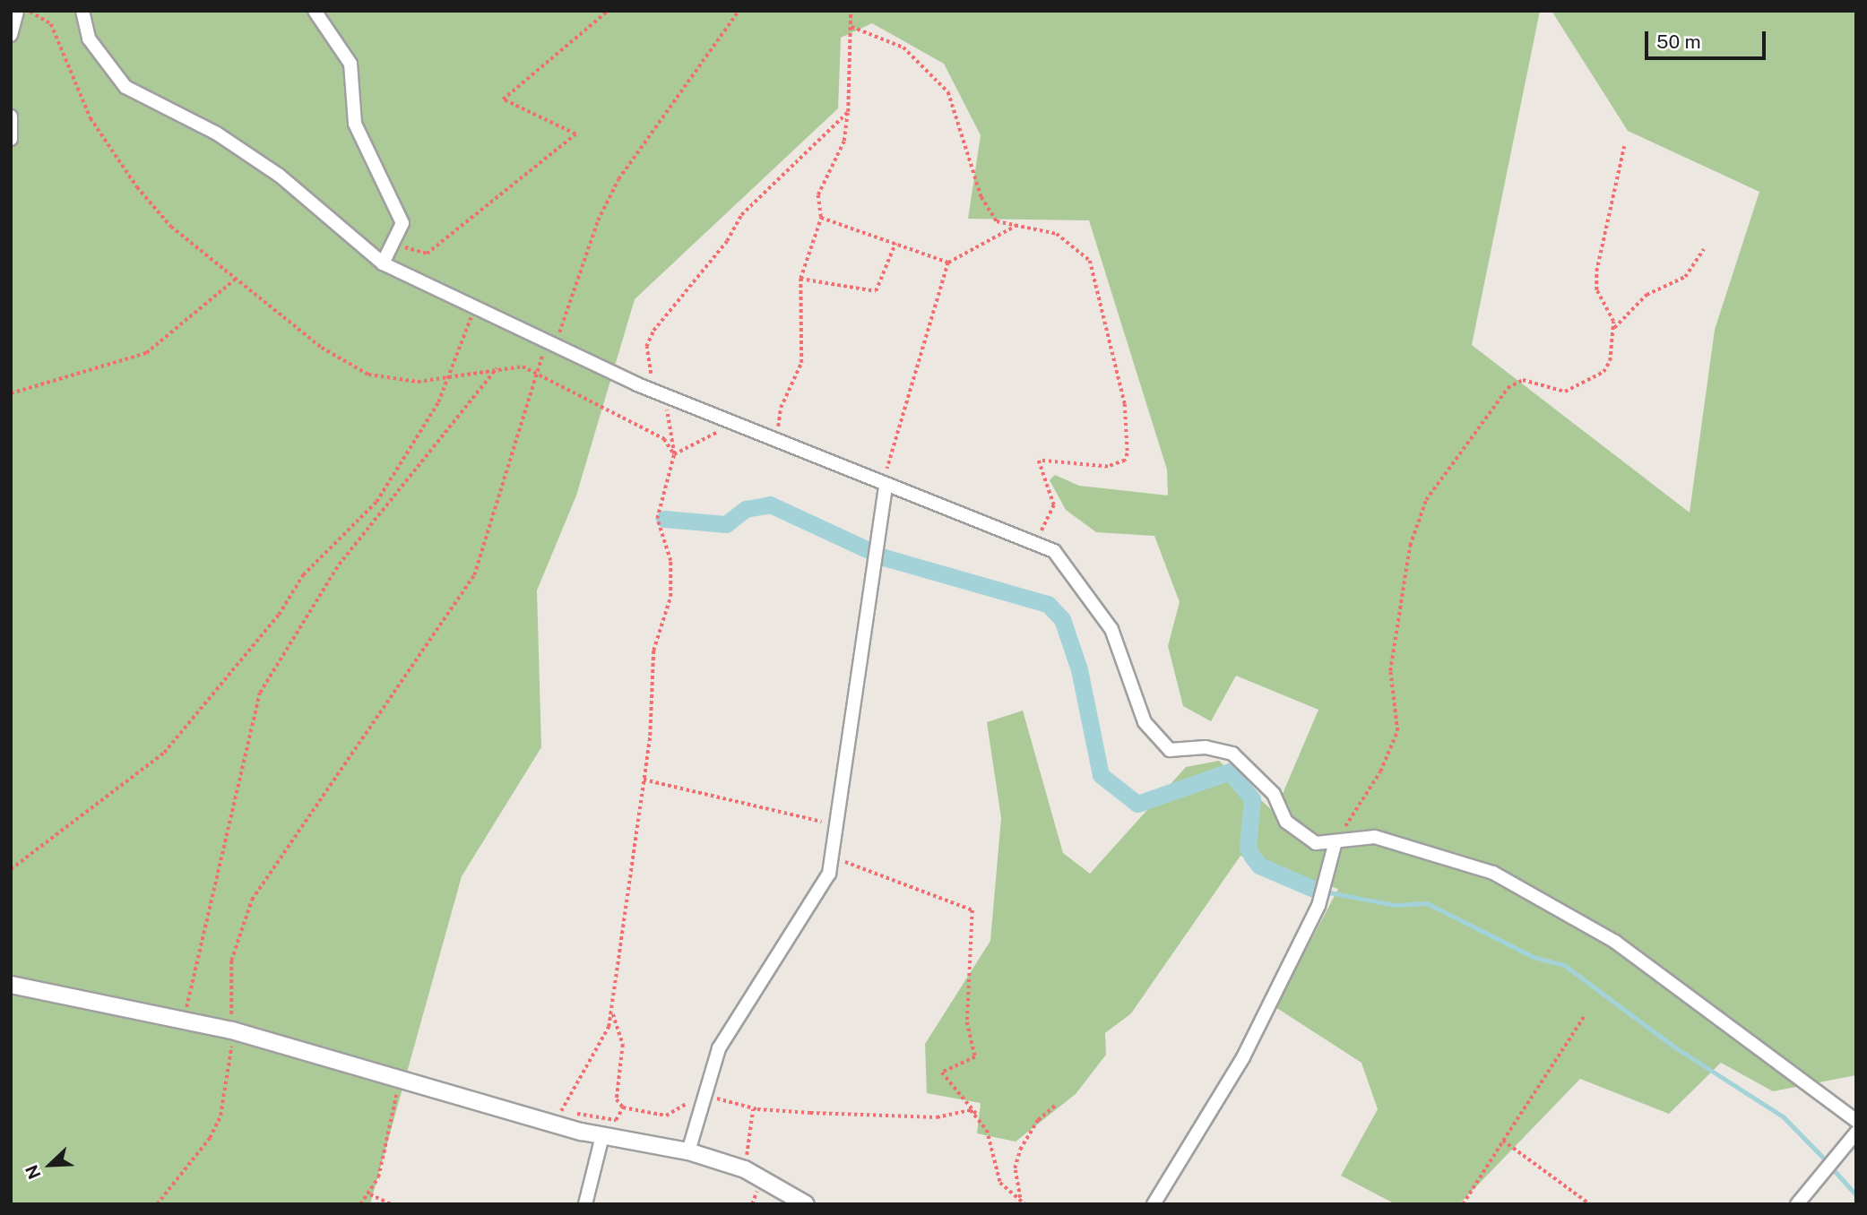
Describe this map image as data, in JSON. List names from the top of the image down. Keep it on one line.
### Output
{"scale_bar":"50 m","north":"bottom left"}
